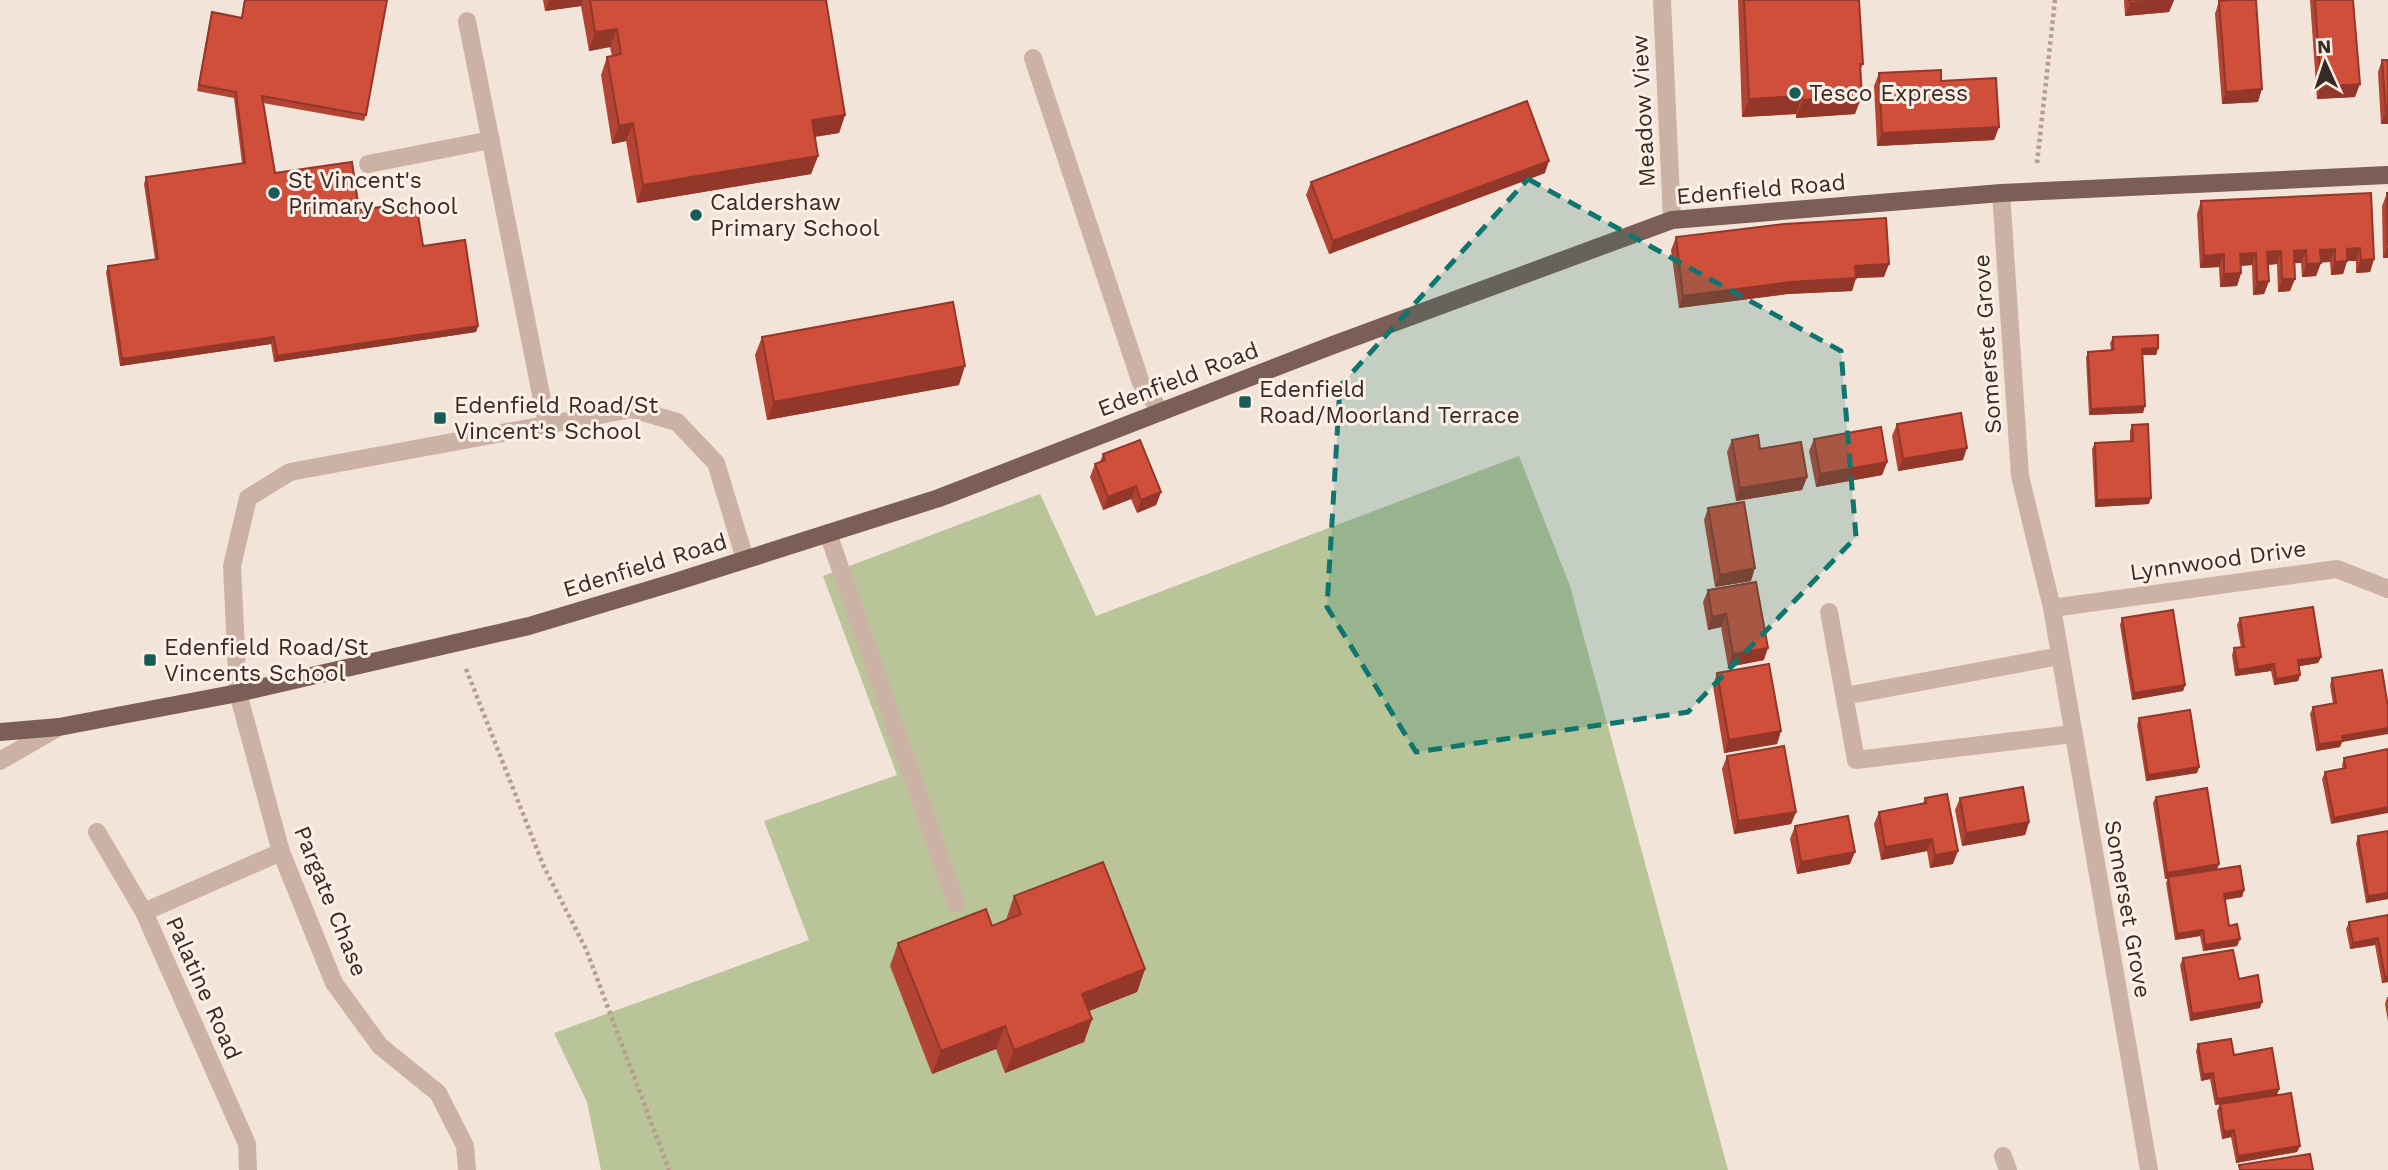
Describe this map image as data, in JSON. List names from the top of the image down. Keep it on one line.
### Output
{"streets":{"main road":["Edenfield Road"],"street":["Meadow View","Somerset Grove","Lynnwood Drive","Pargate Chase","Palatine Road"]},"crossings":[["Meadow View","Edenfield Road"],["Edenfield Road","Somerset Grove"],["Edenfield Road","Pargate Chase"],["Somerset Grove","Lynnwood Drive"]],"places":{"other":["Tesco Express","St Vincent's Primary School","Caldershaw Primary School"],"transit":["Edenfield Road/Moorland Terrace","Edenfield Road/St Vincent's School","Edenfield Road/St Vincents School"]},"north":"top"}
